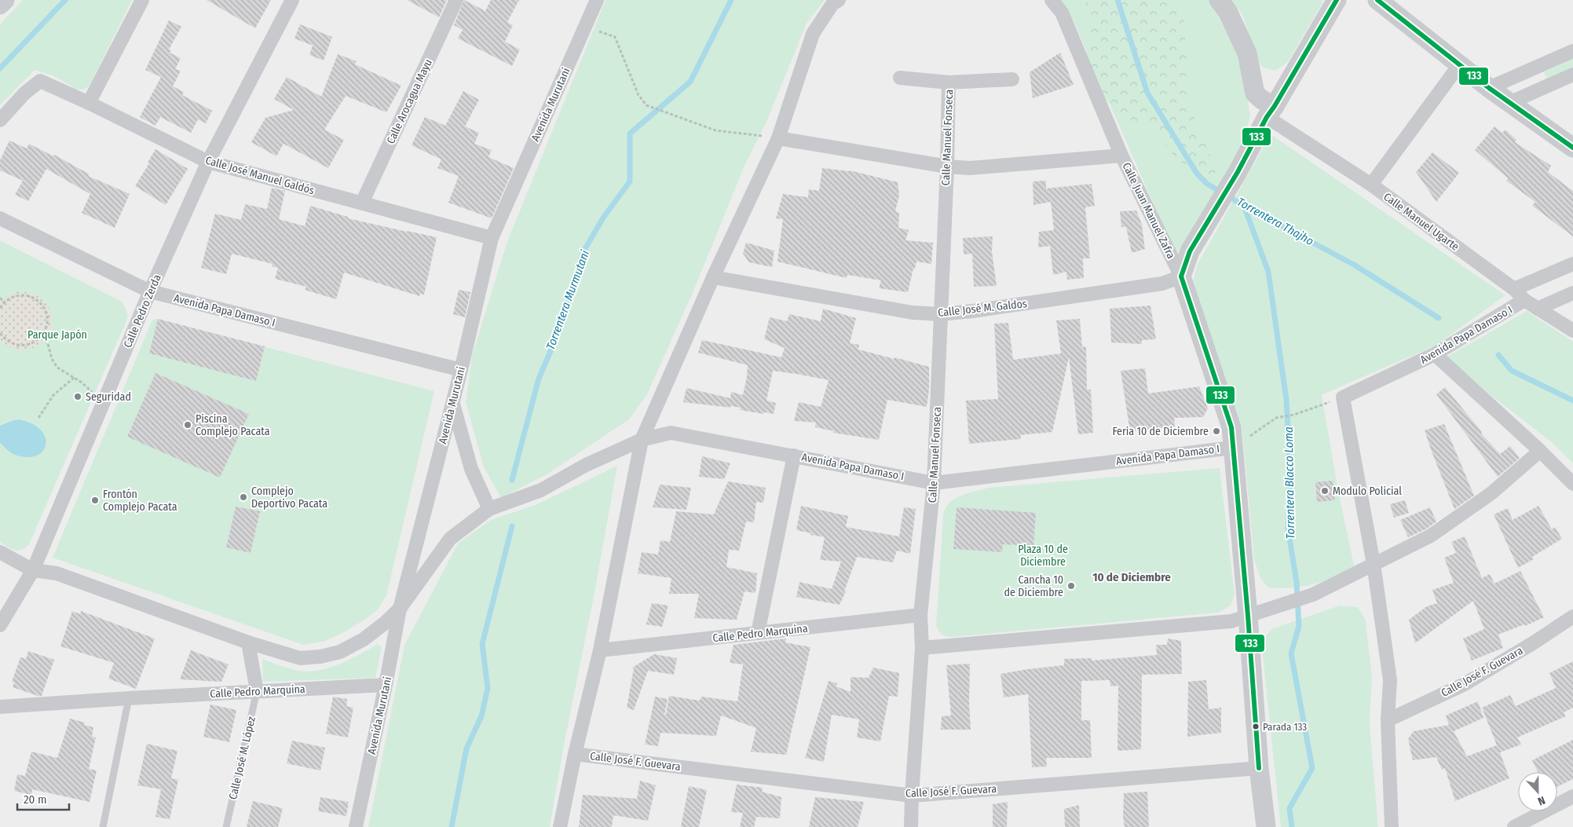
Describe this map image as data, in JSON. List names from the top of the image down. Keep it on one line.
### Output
{"streets":{"street":["Calle Arocagua Mayu","Avenida Murutani","Calle Manuel Fonseca","Calle José Manuel Galdós","Calle Juan Manuel Zafra","Calle Manuel Ugarte","Calle José M. Galdos","Avenida Papa Damaso I","Calle Pedro Zerda","Calle Pedro Marquina","Calle José F. Guevara","Calle José M. López"]},"crossings":[["Calle Arocagua Mayu","Calle José Manuel Galdós"],["Avenida Murutani","Calle José Manuel Galdós"],["Avenida Murutani","Avenida Papa Damaso I"],["Avenida Murutani","Calle Pedro Marquina"],["Calle Manuel Fonseca","Calle José M. Galdos"],["Calle Manuel Fonseca","Avenida Papa Damaso I"],["Calle Manuel Fonseca","Calle Pedro Marquina"],["Calle Manuel Fonseca","Calle José F. Guevara"],["Calle José Manuel Galdós","Calle Pedro Zerda"],["Calle Juan Manuel Zafra","Calle José M. Galdos"],["Calle Juan Manuel Zafra","Avenida Papa Damaso I"],["Calle Juan Manuel Zafra","Calle José F. Guevara"],["Calle Manuel Ugarte","Avenida Papa Damaso I"],["Avenida Papa Damaso I","Calle Pedro Zerda"],["Calle Pedro Marquina","Calle José M. López"]],"districts":["10 de Diciembre"],"water":["Torrentera Thajho","Torrentera Murmutani","Torrentera Blacco Loma"],"parks":["Parque Japón","Plaza 10 de Diciembre"],"places":["Seguridad","Piscina Complejo Pacata","Feria 10 de Diciembre","Modulo Policial","Complejo Deportivo Pacata","Frontón Complejo Pacata","Cancha 10 de Diciembre","Parada 133"],"lines":["transit line 133"],"scale_bar":"20 m","north":"bottom"}
